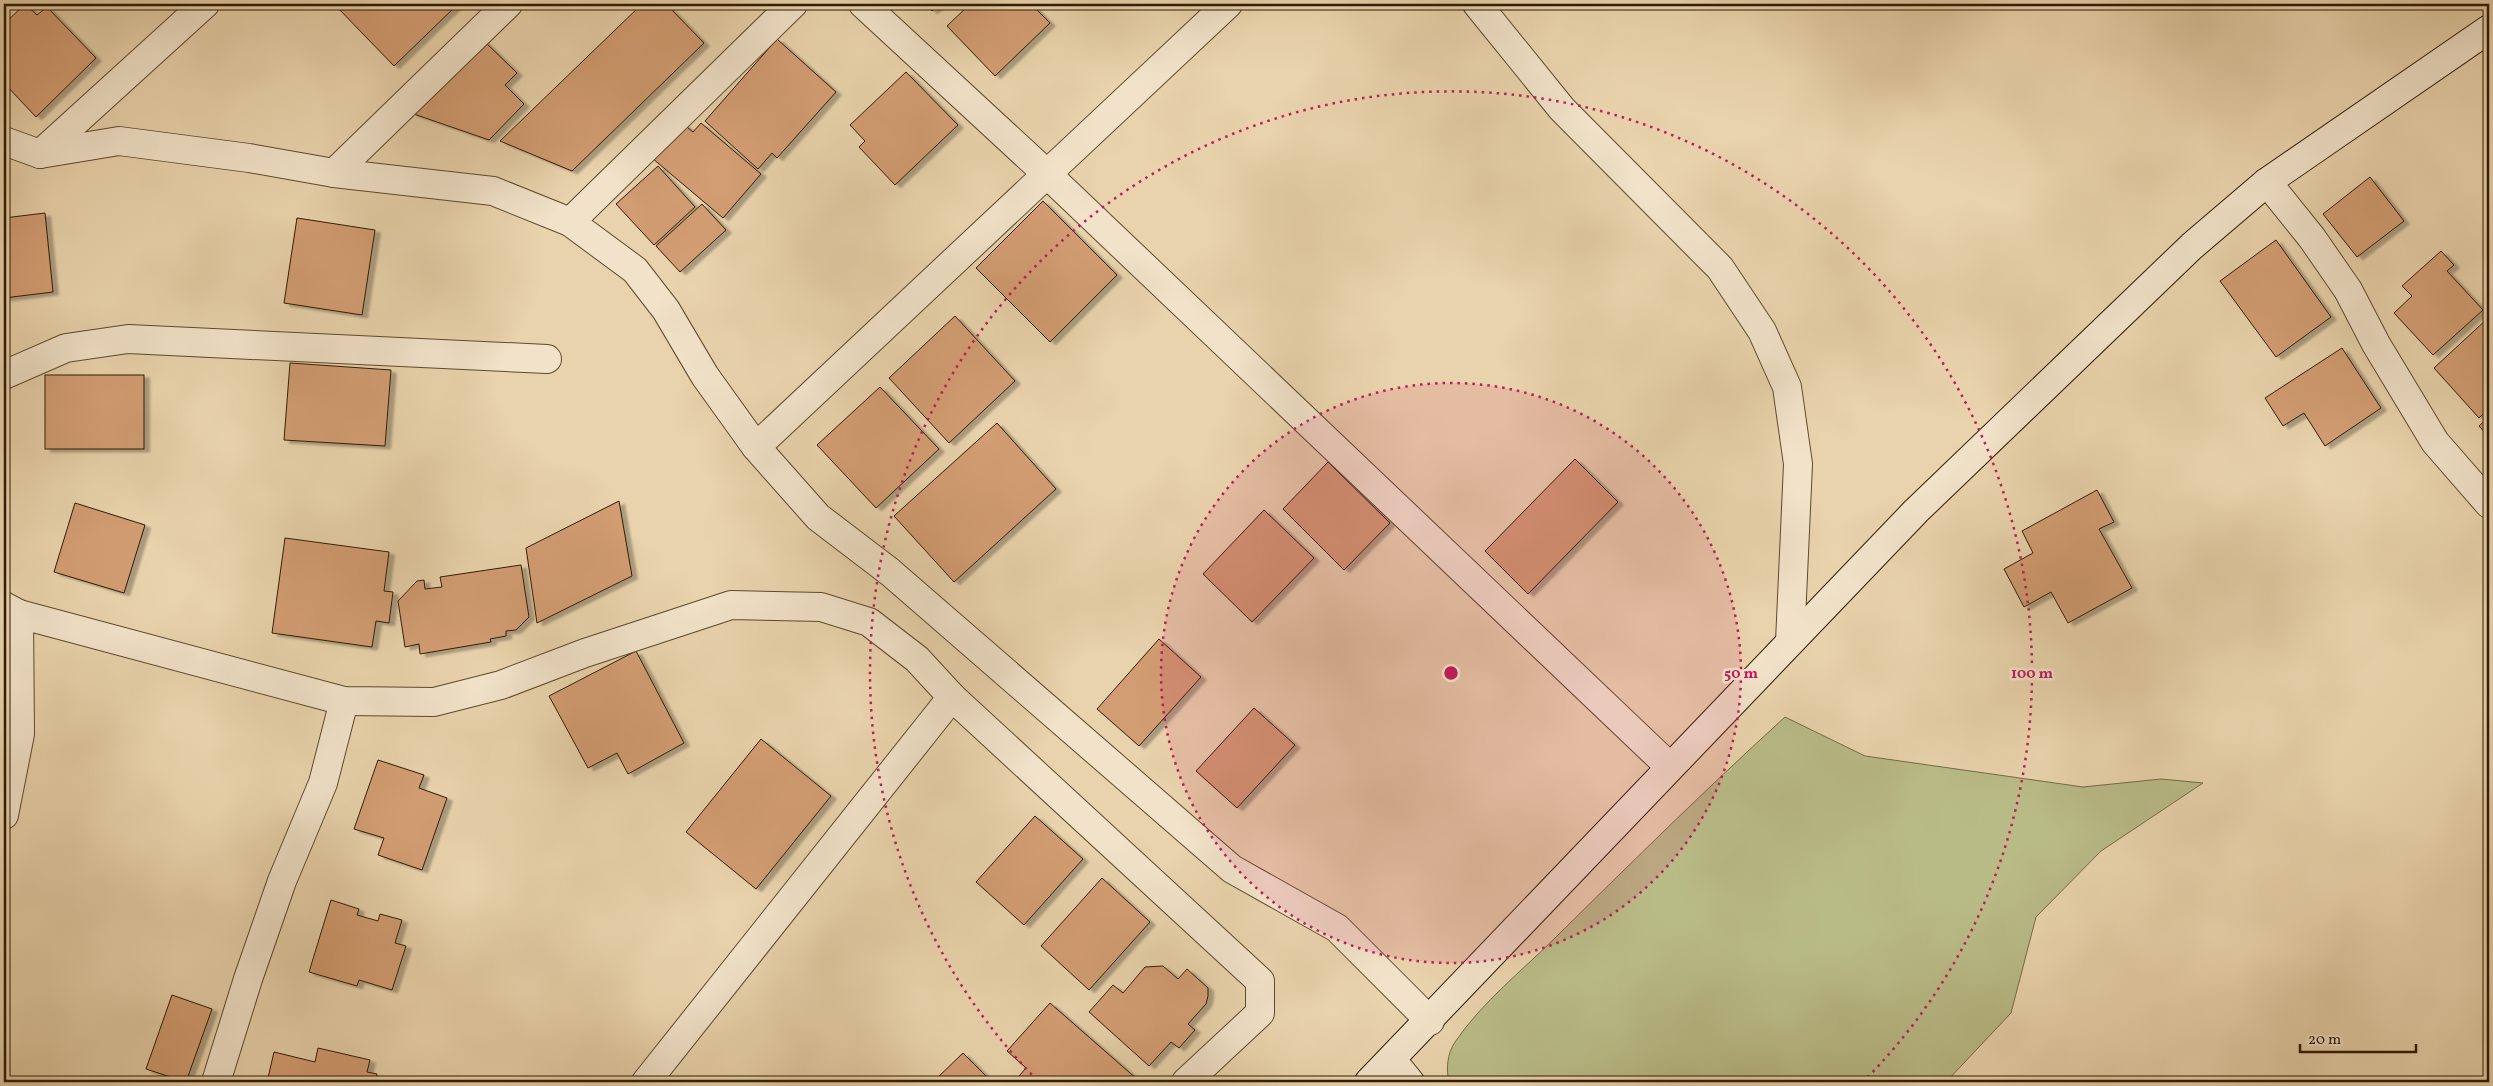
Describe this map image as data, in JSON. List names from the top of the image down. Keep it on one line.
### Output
{"scale_bar":"20 m","rings":["50 m","100 m"]}
